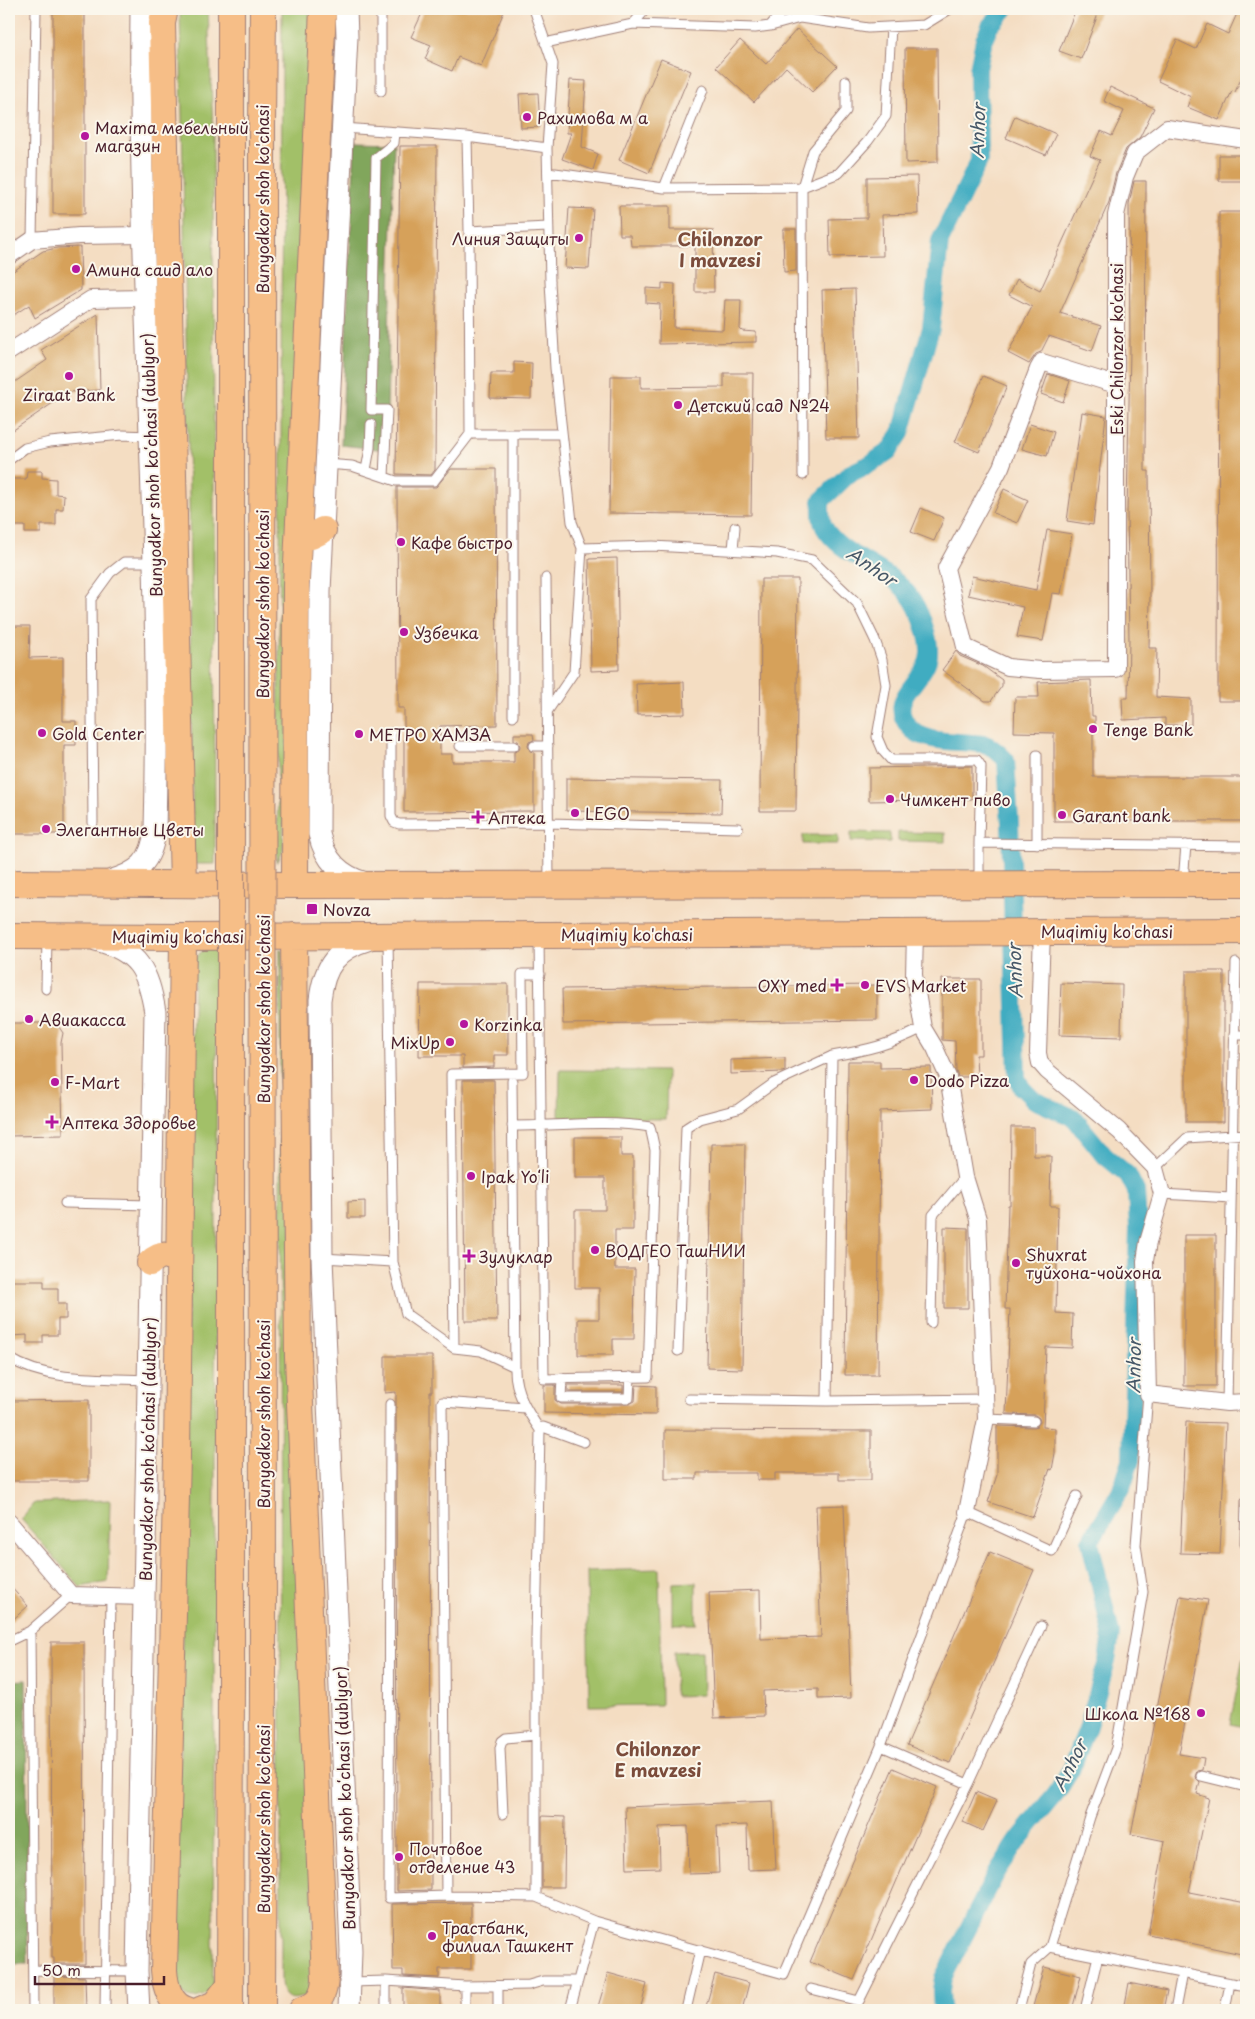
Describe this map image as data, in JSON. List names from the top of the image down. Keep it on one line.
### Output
{"streets":{"main road":["Bunyodkor shoh ko'chasi","Muqimiy ko'chasi"],"street":["Eski Chilonzor ko'chasi","Bunyodkor shoh koʻchasi (dublyor)"]},"crossings":[["Bunyodkor shoh koʻchasi (dublyor)","Muqimiy ko'chasi"]],"districts":["Chilonzor I mavzesi","Chilonzor E mavzesi"],"water":["Anhor"],"places":{"other":["Рахимова м а","Maxima мебельный магазин","Линия Защиты","Амина саид ало","Ziraat Bank","Детский сад №24","Кафе быстро","Узбечка","Tenge Bank","Gold Center","МЕТРО ХАМЗА","Чимкент пиво","LEGO","Garant bank","Элегантные Цветы","EVS Market","Авиакасса","Korzinka","MixUp","Dodo Pizza","F-Mart","Ipak Yoʻli","ВОДГЕО ТашНИИ","Shuxrat туйхона-чойхона","Школа №168","Почтовое отделение 43","Трастбанк, филиал Ташкент"],"health":["Аптека","OXY med","Аптека Здоровье","Зулуклар"],"transit":["Novza"]},"scale_bar":"50 m"}
